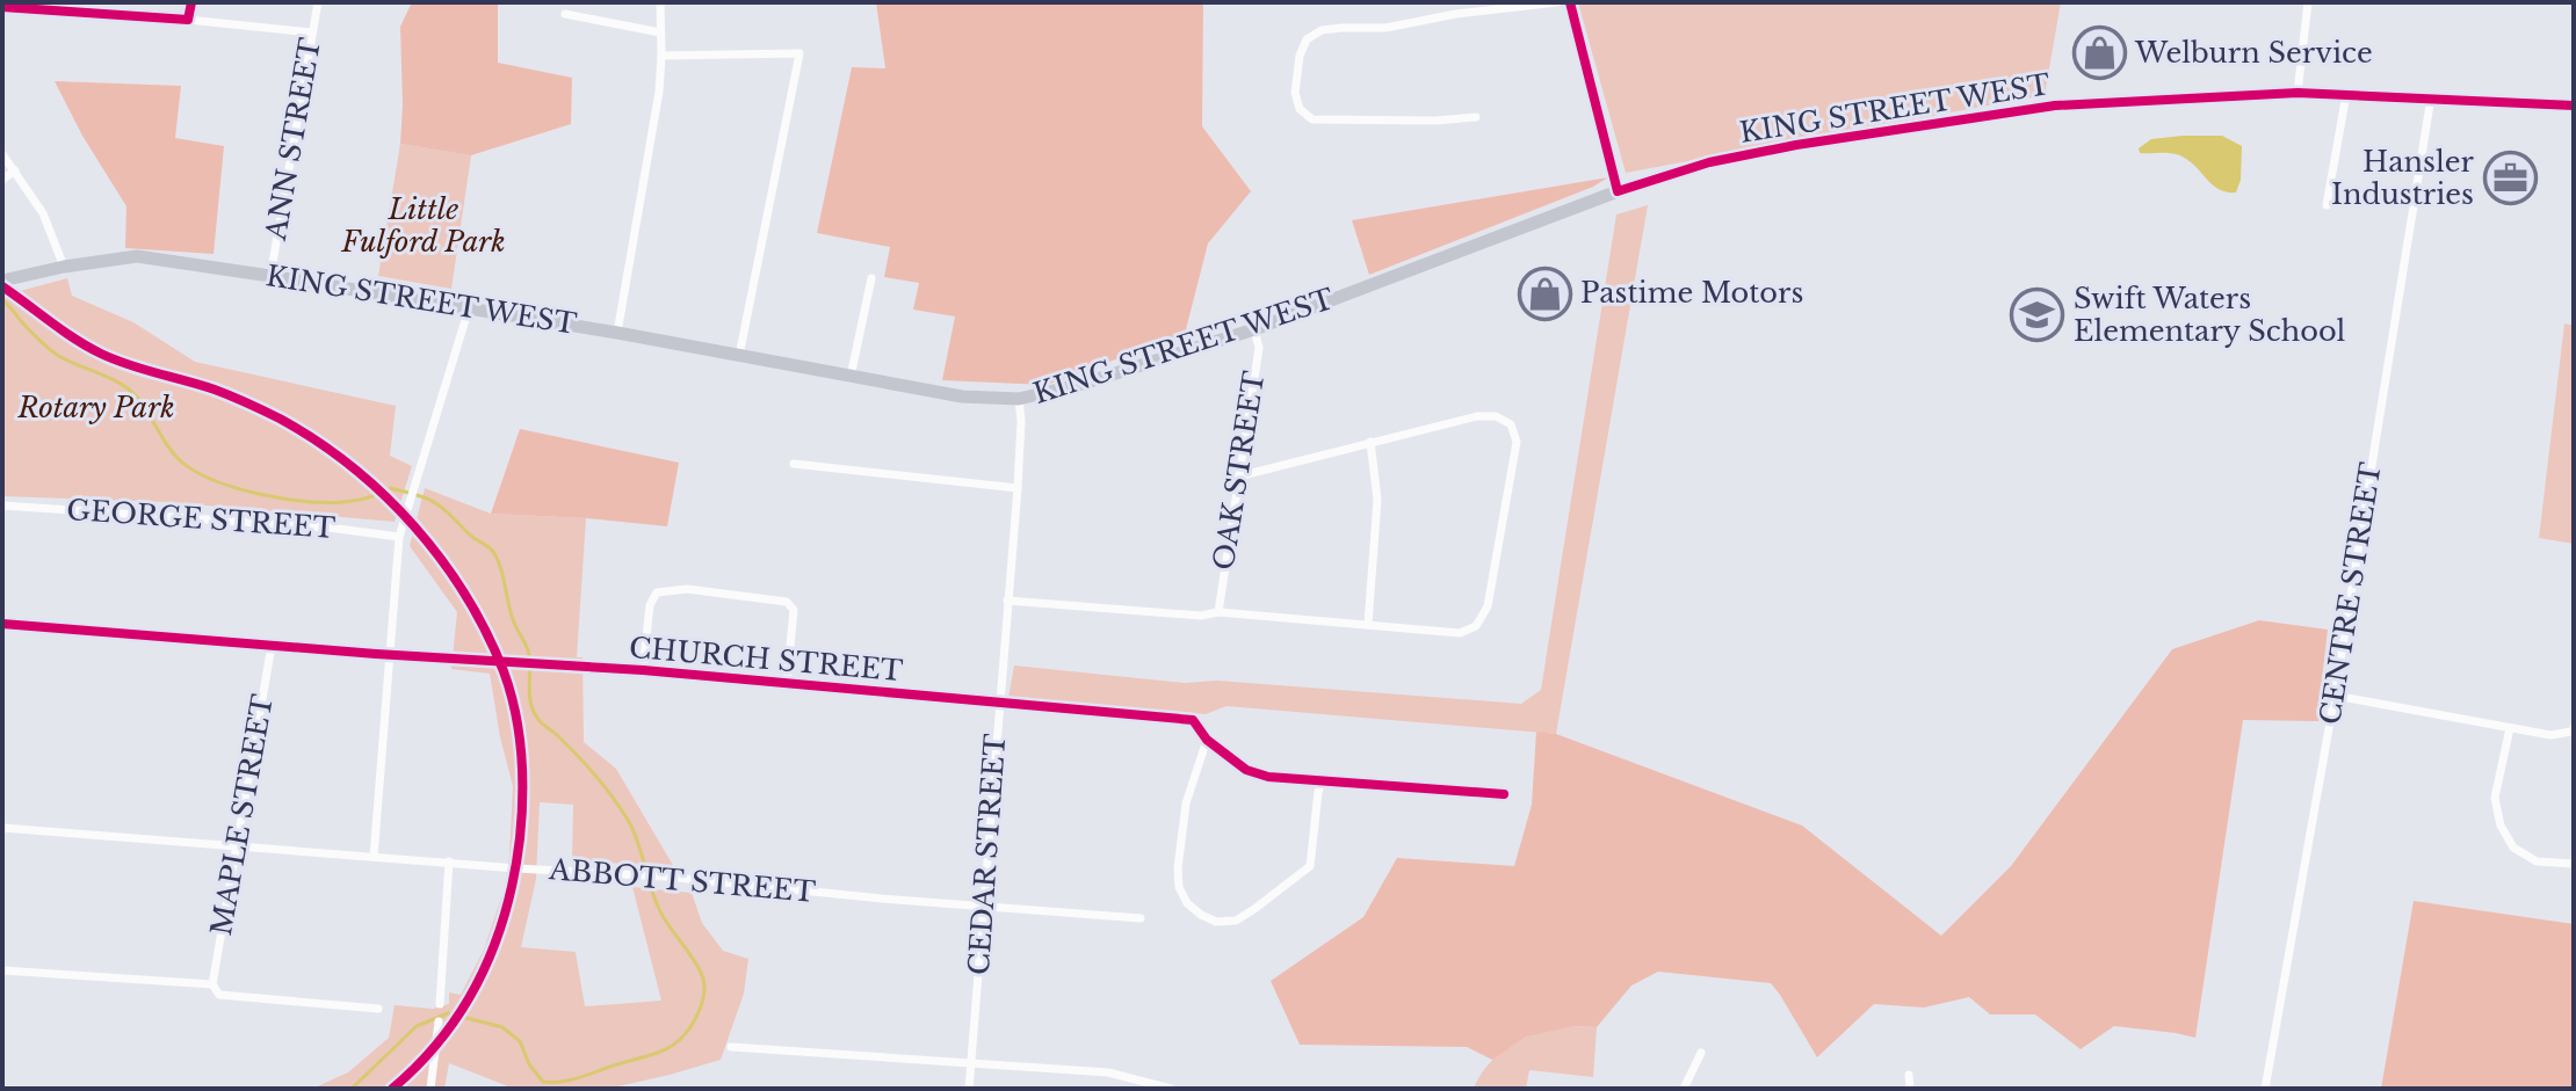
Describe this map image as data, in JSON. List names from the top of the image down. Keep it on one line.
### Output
{"streets":{"main road":["KING STREET WEST"],"street":["ANN STREET","OAK STREET","GEORGE STREET","CENTRE STREET","CHURCH STREET","MAPLE STREET","CEDAR STREET","ABBOTT STREET"]},"crossings":[["KING STREET WEST","ANN STREET"],["KING STREET WEST","OAK STREET"],["KING STREET WEST","CENTRE STREET"],["KING STREET WEST","CEDAR STREET"],["CHURCH STREET","MAPLE STREET"],["CHURCH STREET","CEDAR STREET"],["MAPLE STREET","ABBOTT STREET"],["CEDAR STREET","ABBOTT STREET"]],"parks":["Little Fulford Park","Rotary Park"],"places":{"shop":["Welburn Service","Pastime Motors"],"office":["Hansler Industries"],"school or university":["Swift Waters Elementary School"]}}
